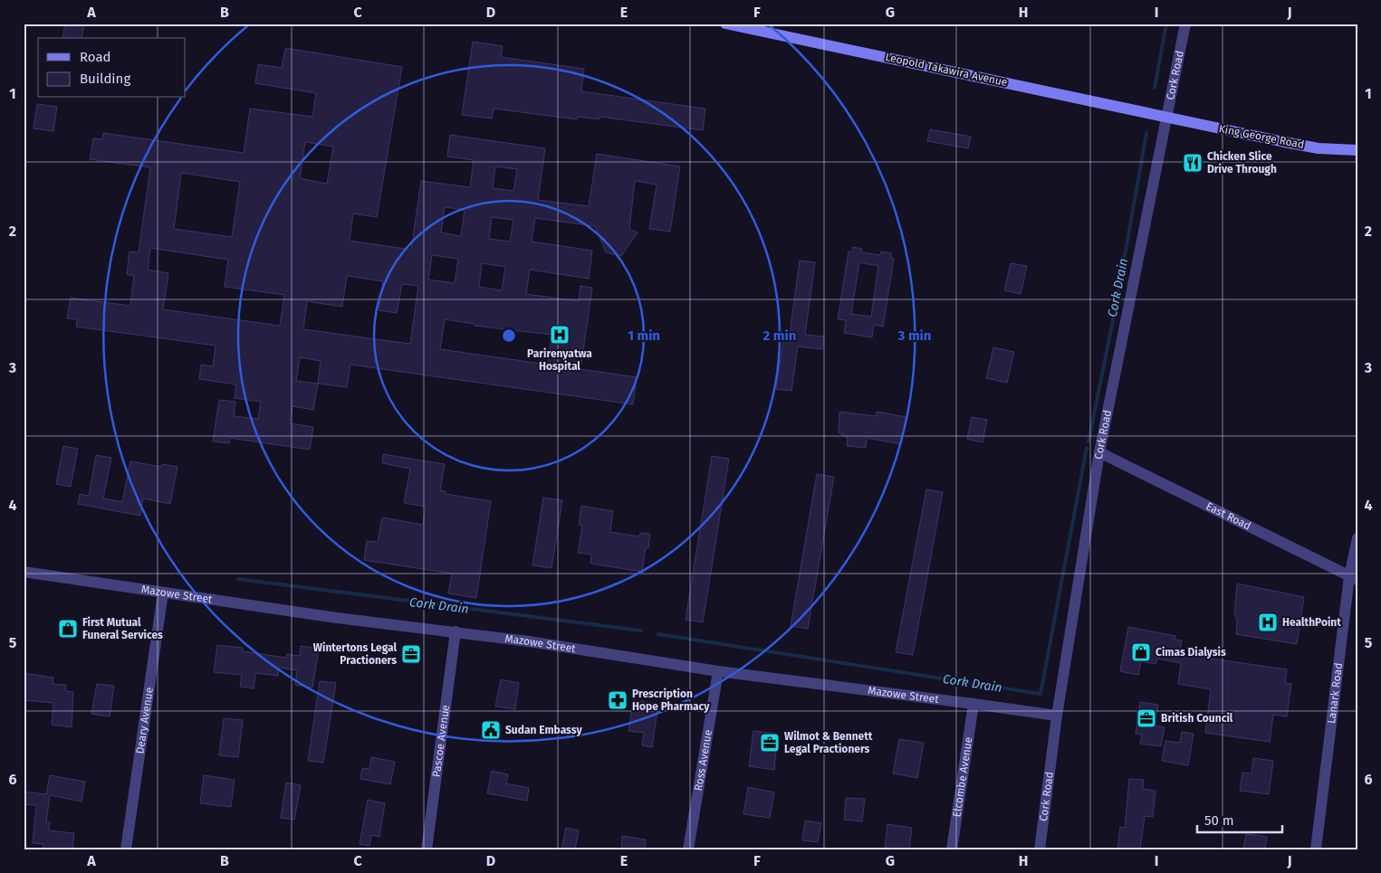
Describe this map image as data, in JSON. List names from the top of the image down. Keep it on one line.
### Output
{"streets":{"main road":["Leopold Takawira Avenue","King George Road"],"street":["Cork Road","East Road","Mazowe Street","Lanark Road","Deary Avenue","Pascoe Avenue","Ross Avenue","Elcombe Avenue"]},"crossings":[["Leopold Takawira Avenue","Cork Road"],["Leopold Takawira Avenue","King George Road"],["Cork Road","King George Road"],["Cork Road","East Road"],["Cork Road","Mazowe Street"],["East Road","Lanark Road"],["Mazowe Street","Deary Avenue"],["Mazowe Street","Pascoe Avenue"],["Mazowe Street","Ross Avenue"],["Mazowe Street","Elcombe Avenue"]],"water":["Cork Drain"],"places":{"restaurant":["Chicken Slice Drive Through"],"hospital":["Parirenyatwa Hospital","HealthPoint"],"shop":["First Mutual Funeral Services","Cimas Dialysis"],"office":["Wintertons Legal Practioners","British Council","Wilmot & Bennett Legal Practioners"],"pharmacy":["Prescription Hope Pharmacy"],"public building":["Sudan Embassy"]},"legend":["Road","Building"],"scale_bar":"50 m","grid":{"columns":["A","B","C","D","E","F","G","H","I","J"],"rows":["1","2","3","4","5","6"]},"rings":["1 min","2 min","3 min"]}
